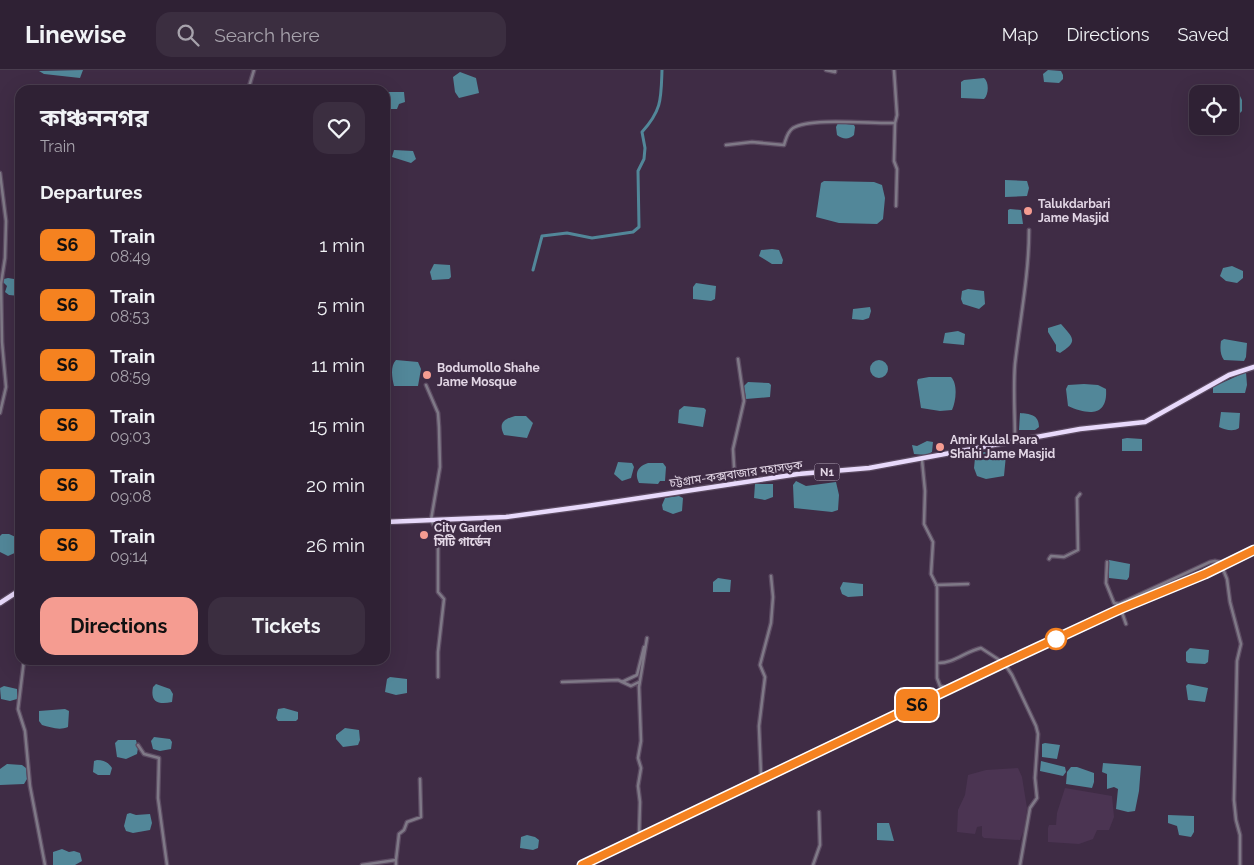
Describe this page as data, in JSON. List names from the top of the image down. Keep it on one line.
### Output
{"streets":{"highway":["N1","চট্টগ্রাম-কক্সবাজার মহাসড়ক"]},"places":["Talukdarbari Jame Masjid","Bodumollo Shahe Jame Mosque","Amir Kulal Para Shahi Jame Masjid","City Garden সিটি গার্ডেন"],"page":{"header":"Linewise","search":"Search here","nav":["Map","Directions","Saved"],"on_map":"S6","heading":[["কাঞ্চননগর","Train"],"Departures"],"list":[{"mark":"S6","name":"Train","note":"08:49","value":"1 min"},{"mark":"S6","name":"Train","note":"08:53","value":"5 min"},{"mark":"S6","name":"Train","note":"08:59","value":"11 min"},{"mark":"S6","name":"Train","note":"09:03","value":"15 min"},{"mark":"S6","name":"Train","note":"09:08","value":"20 min"},{"mark":"S6","name":"Train","note":"09:14","value":"26 min"}],"buttons":["Directions","Tickets"]}}
